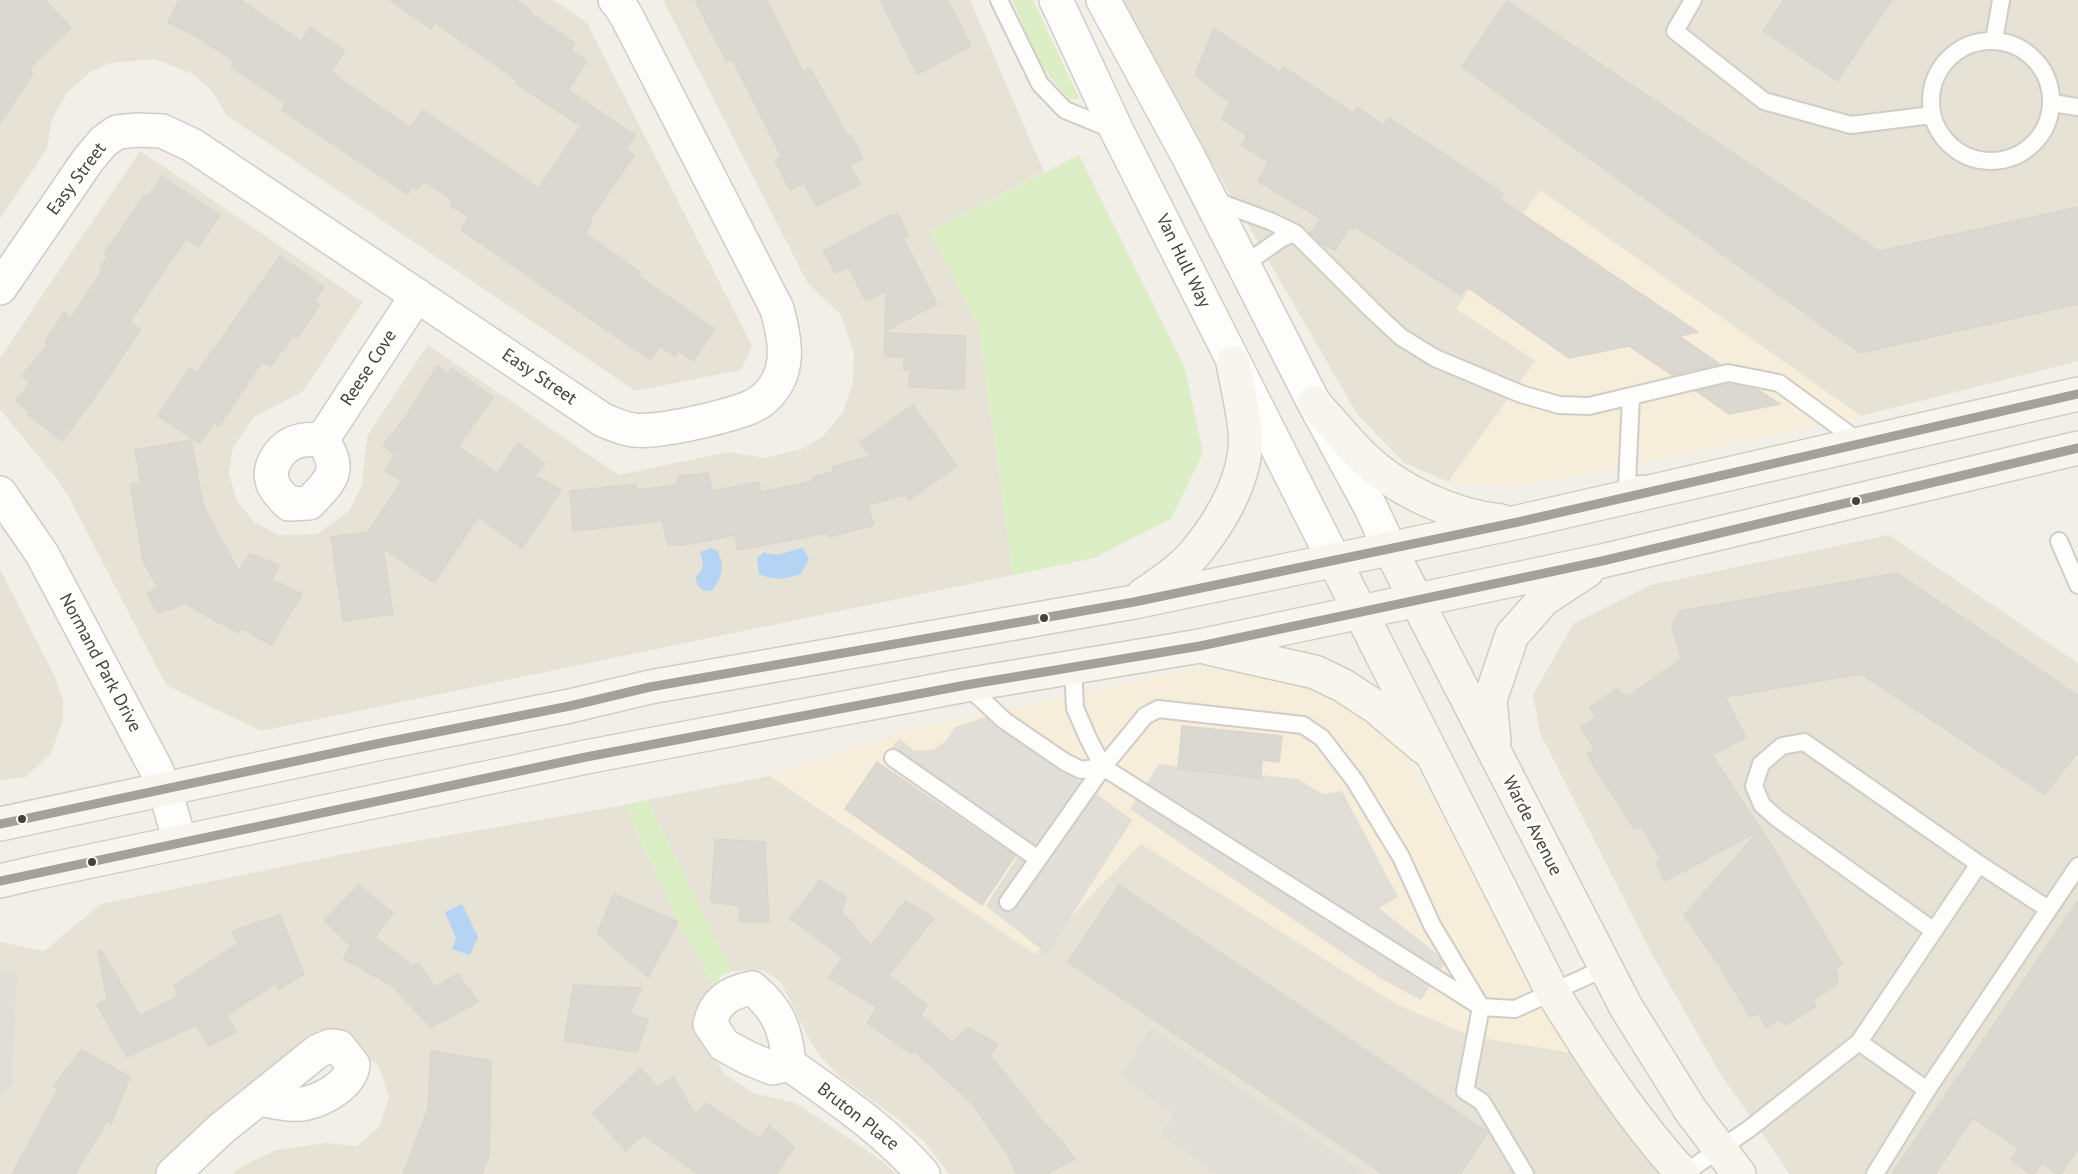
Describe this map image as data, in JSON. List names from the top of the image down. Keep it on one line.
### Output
{"streets":{"main road":["Warde Avenue"],"street":["Easy Street","Van Hull Way","Reese Cove","Normand Park Drive","Bruton Place"]},"crossings":[["Easy Street","Reese Cove"]]}
